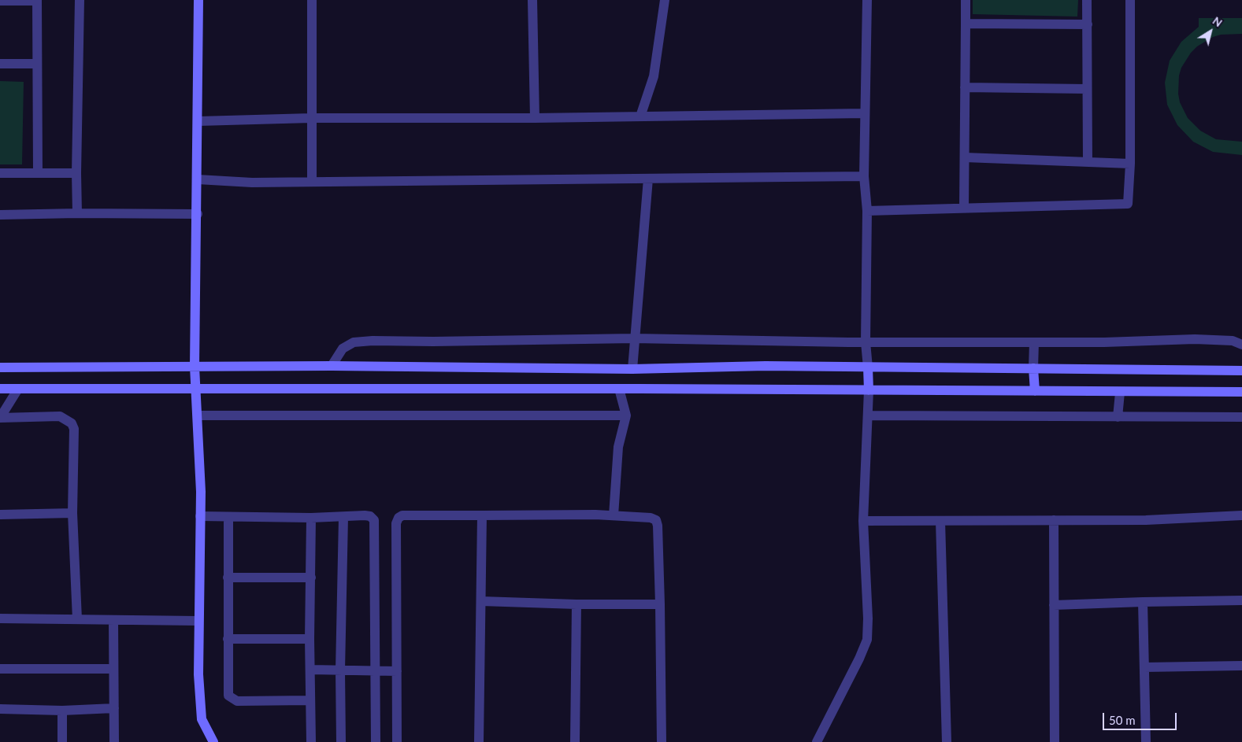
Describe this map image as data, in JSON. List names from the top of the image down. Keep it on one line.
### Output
{"scale_bar":"50 m","north":"top right"}
